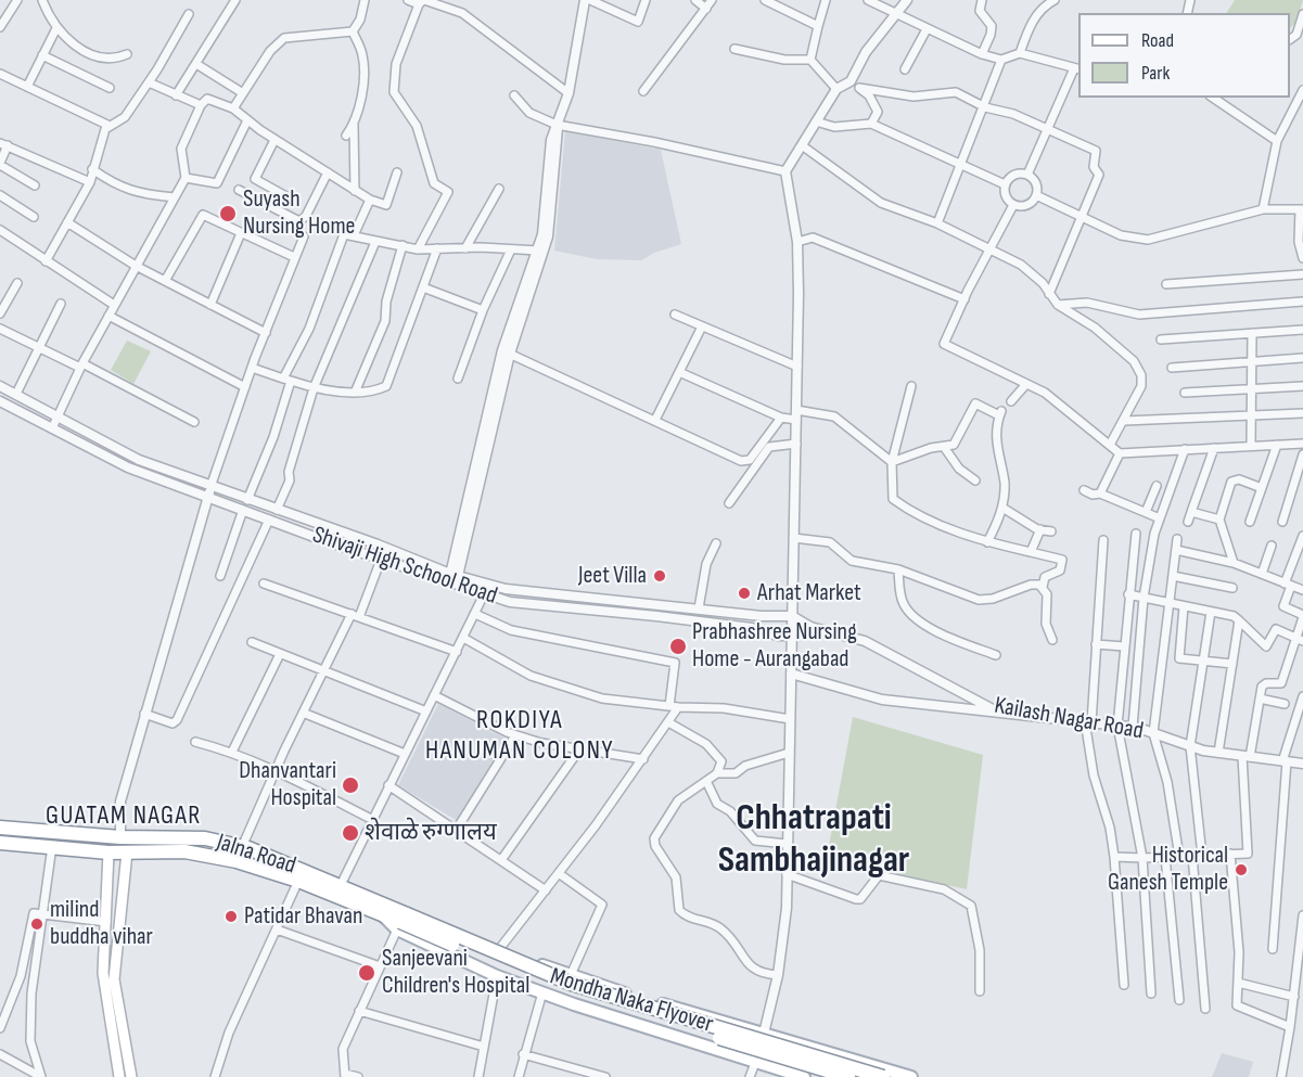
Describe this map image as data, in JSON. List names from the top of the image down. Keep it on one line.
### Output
{"streets":{"highway":["Jalna Road","Mondha Naka Flyover"],"street":["Shivaji High School Road","Kailash Nagar Road"]},"crossings":[["Jalna Road","Mondha Naka Flyover"]],"districts":["ROKDIYA HANUMAN COLONY","GUATAM NAGAR","Chhatrapati Sambhajinagar"],"places":["Suyash Nursing Home","Jeet Villa","Arhat Market","Prabhashree Nursing Home - Aurangabad","Dhanvantari Hospital","शेवाळे रुग्णालय","Historical Ganesh Temple","Patidar Bhavan","milind buddha vihar","Sanjeevani Children's Hospital"],"legend":["Road","Park"]}
